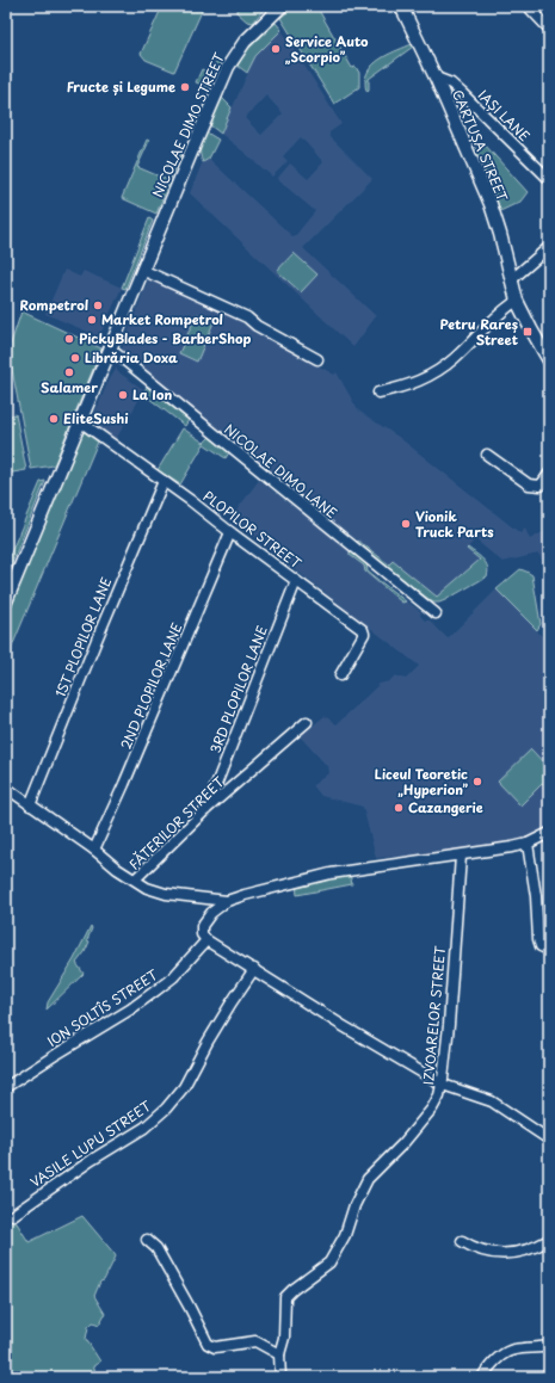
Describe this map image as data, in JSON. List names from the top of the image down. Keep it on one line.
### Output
{"streets":{"street":["IAȘI LANE","NICOLAE DIMO STREET","CARTUȘA STREET","NICOLAE DIMO LANE","PLOPILOR STREET","1ST PLOPILOR LANE","2ND PLOPILOR LANE","3RD PLOPILOR LANE","FĂTERILOR STREET","ION SOLTÎS STREET","IZVOARELOR STREET","VASILE LUPU STREET"]},"crossings":[["IAȘI LANE","CARTUȘA STREET"],["NICOLAE DIMO STREET","NICOLAE DIMO LANE"],["NICOLAE DIMO STREET","PLOPILOR STREET"],["PLOPILOR STREET","1ST PLOPILOR LANE"],["PLOPILOR STREET","2ND PLOPILOR LANE"],["PLOPILOR STREET","3RD PLOPILOR LANE"],["3RD PLOPILOR LANE","FĂTERILOR STREET"],["FĂTERILOR STREET","ION SOLTÎS STREET"],["FĂTERILOR STREET","IZVOARELOR STREET"]],"places":{"other":["Service Auto „Scorpio”","Fructe și Legume","Rompetrol","Market Rompetrol","PickyBlades - BarberShop","Librăria Doxa","Salamer","La Ion","EliteSushi","Vionik Truck Parts","Liceul Teoretic „Hyperion”","Cazangerie"],"transit":["Petru Rareș Street"]}}
